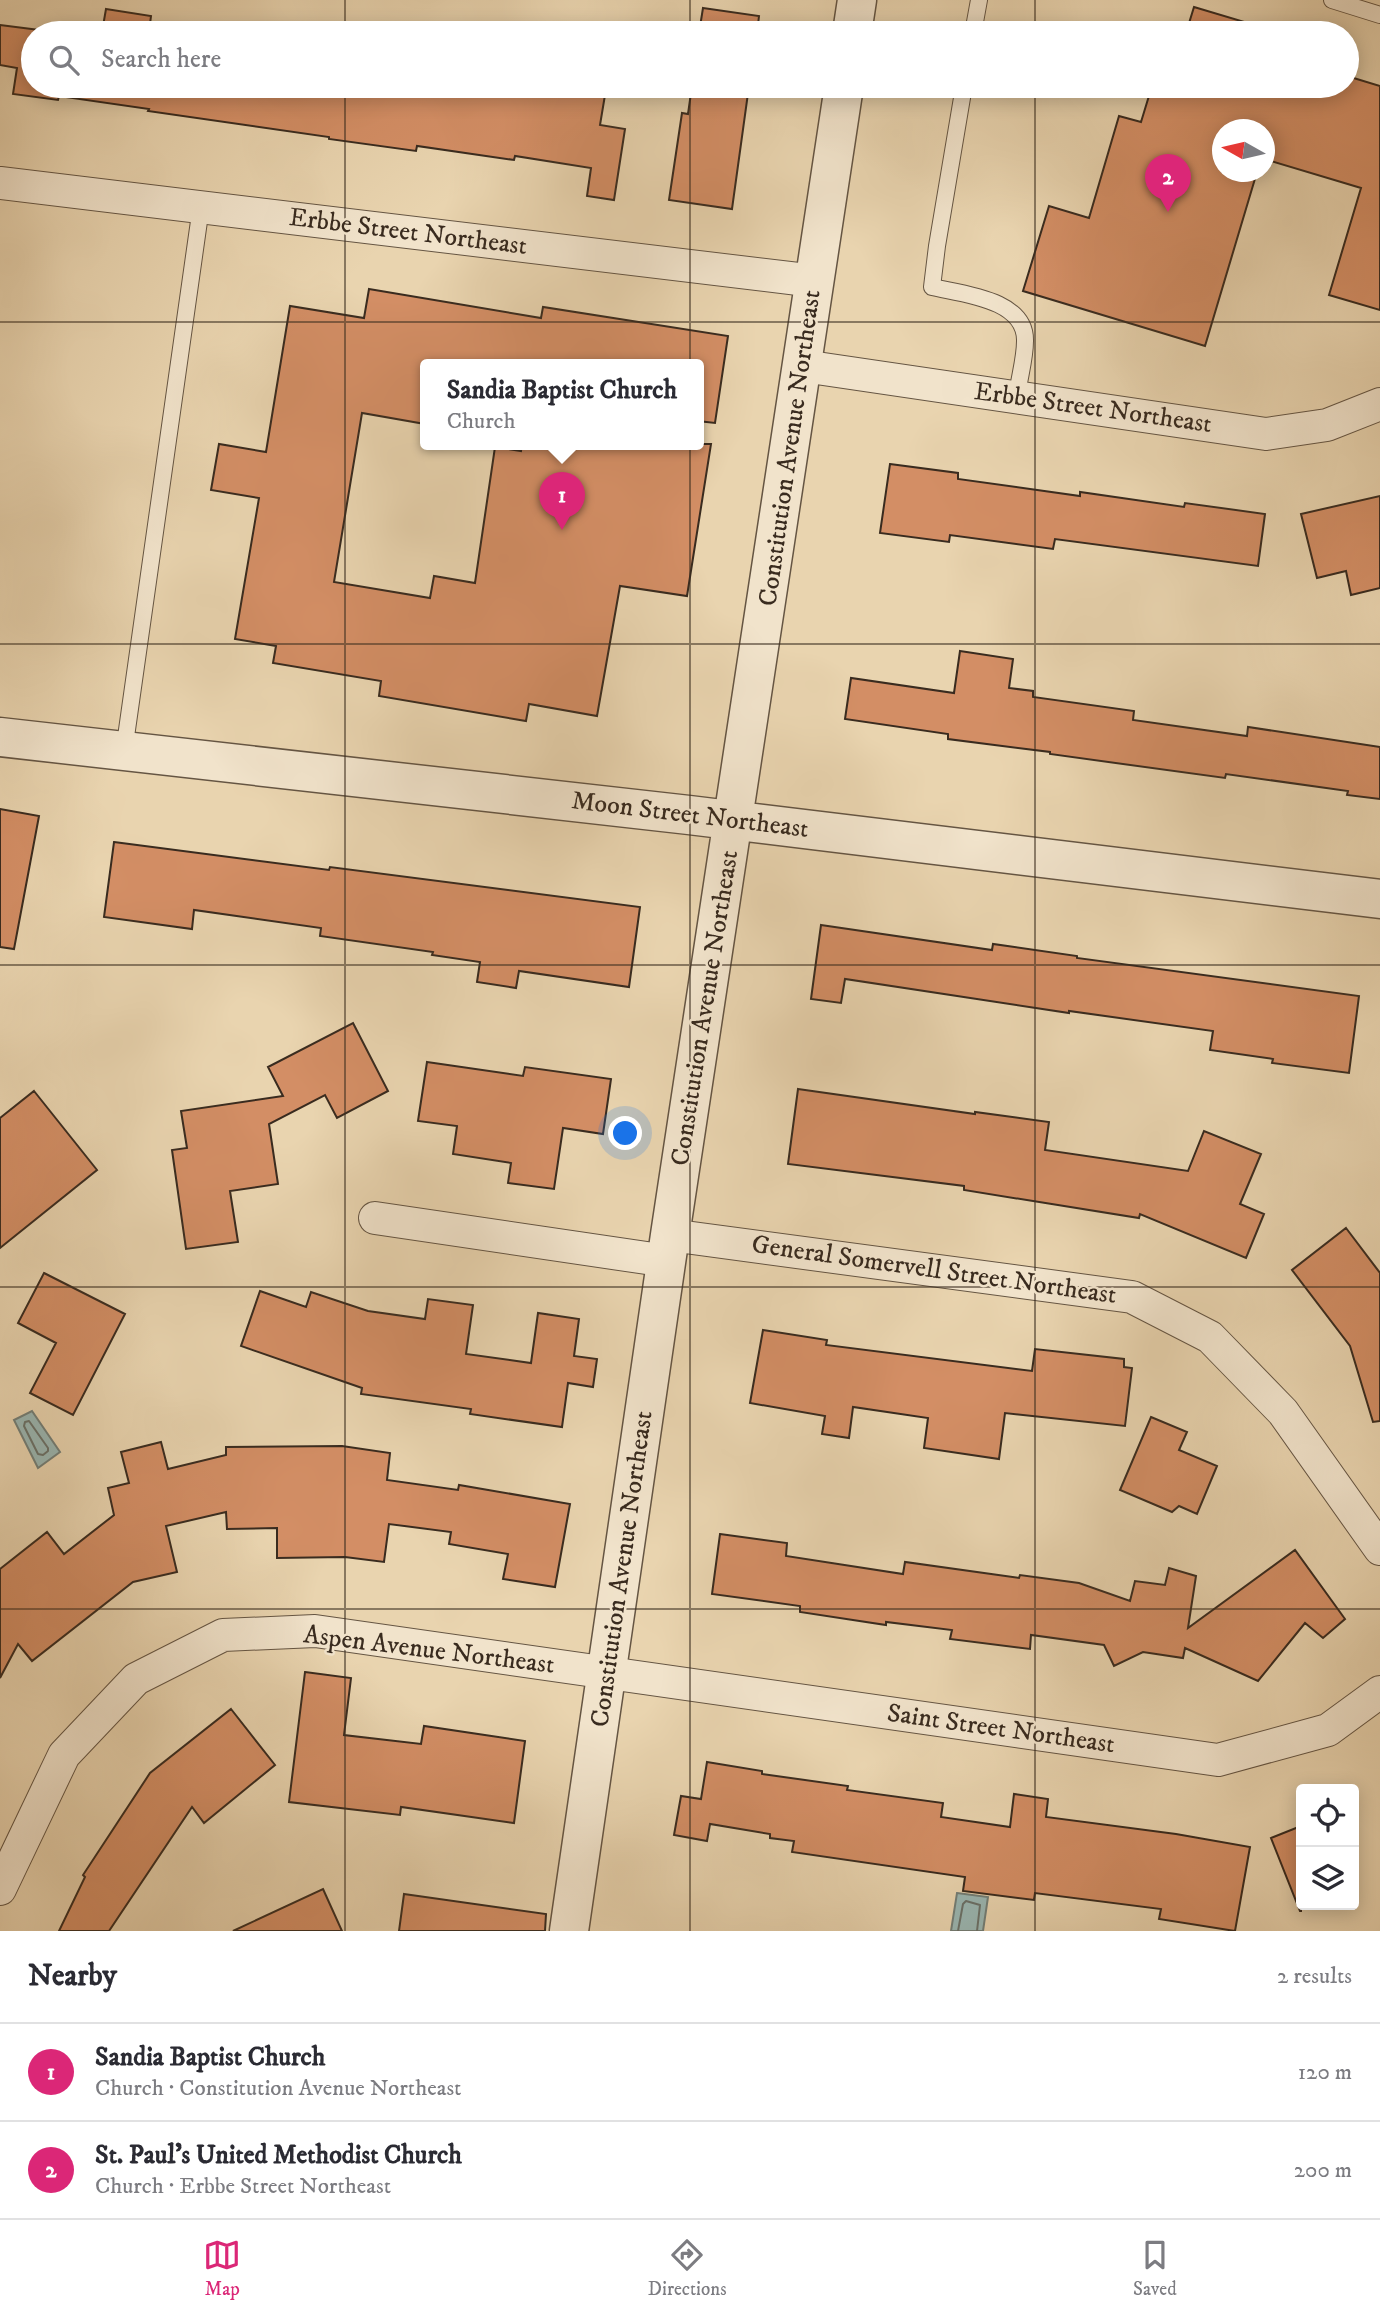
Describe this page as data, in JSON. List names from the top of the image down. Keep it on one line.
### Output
{"streets":{"street":["Erbbe Street Northeast","Constitution Avenue Northeast","Moon Street Northeast","General Somervell Street Northeast","Aspen Avenue Northeast","Saint Street Northeast"]},"crossings":[["Erbbe Street Northeast","Constitution Avenue Northeast"],["Constitution Avenue Northeast","Moon Street Northeast"],["Constitution Avenue Northeast","General Somervell Street Northeast"],["Constitution Avenue Northeast","Aspen Avenue Northeast"],["Constitution Avenue Northeast","Saint Street Northeast"],["Aspen Avenue Northeast","Saint Street Northeast"]],"north":"left","page":{"search":"Search here","pins":["2","1"],"popup":["Sandia Baptist Church","Church"],"heading":["Nearby","2 results"],"list":[{"mark":"1","name":"Sandia Baptist Church","note":"Church · Constitution Avenue Northeast","value":"120 m"},{"mark":"2","name":"St. Paul's United Methodist Church","note":"Church · Erbbe Street Northeast","value":"200 m"}],"nav":["Map","Directions","Saved"]}}
